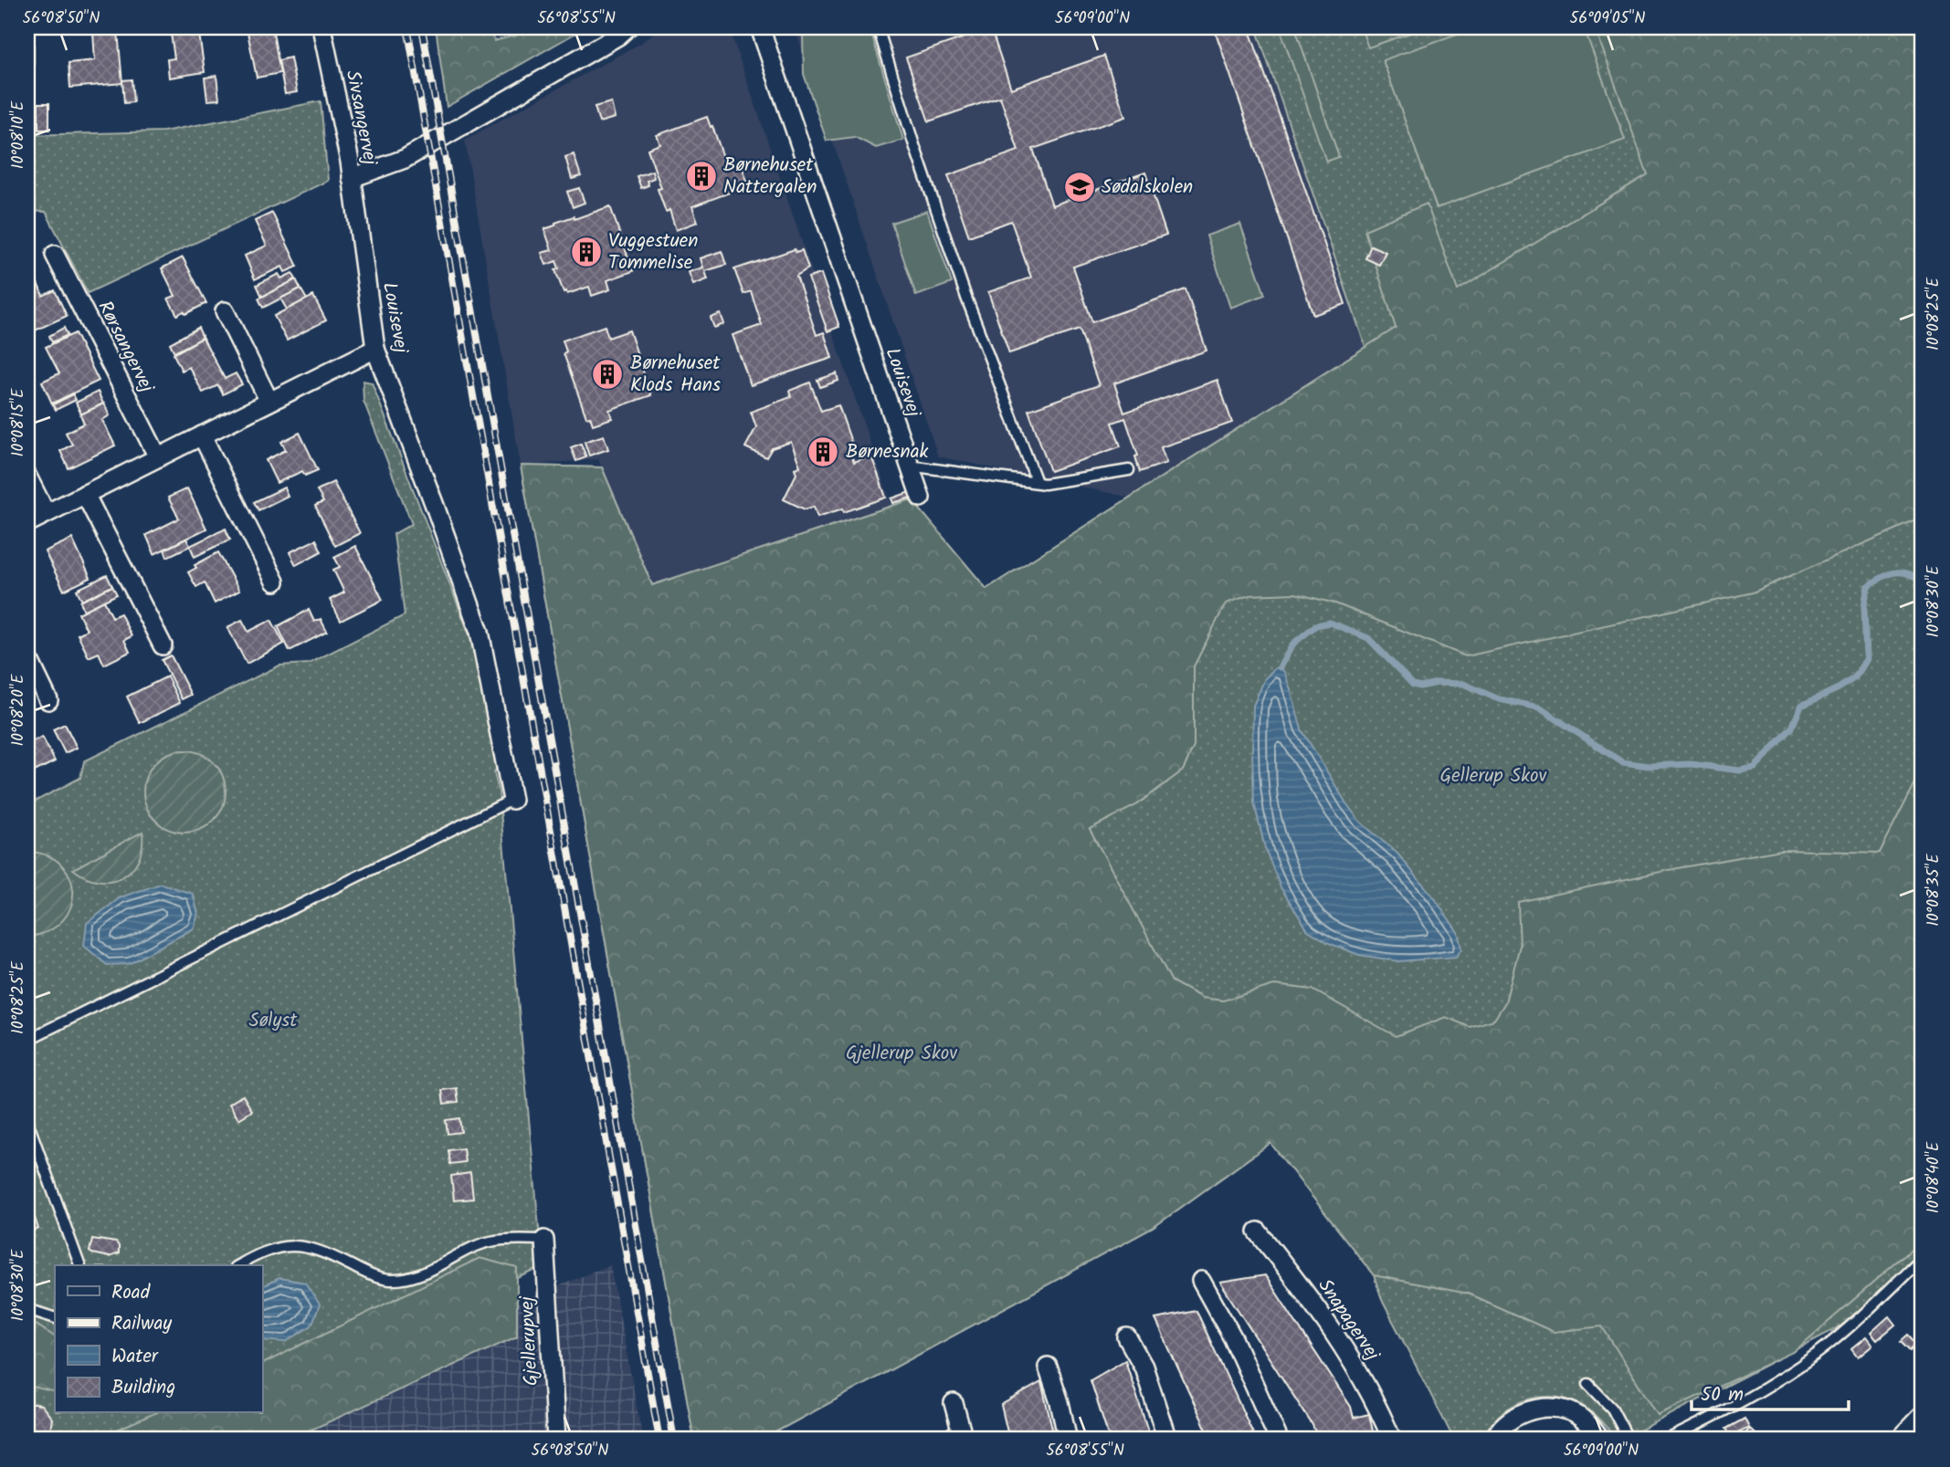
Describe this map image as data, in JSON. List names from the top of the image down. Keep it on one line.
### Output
{"streets":{"street":["Sivsangervej","Louisevej","Rørsangervej","Snapagervej","Gjellerupvej"]},"crossings":[["Sivsangervej","Louisevej"]],"parks":["Gellerup Skov","Sølyst","Gjellerup Skov"],"places":{"building":["Børnehuset Nattergalen","Vuggestuen Tommelise","Børnehuset Klods Hans","Børnesnak"],"school or university":["Sødalskolen"]},"legend":["Road","Railway","Water","Building"],"scale_bar":"50 m","coordinates":["56°08'50\"N","56°08'55\"N","56°09'00\"N","56°09'05\"N","10°08'10\"E","10°08'25\"E","10°08'15\"E","10°08'30\"E","10°08'20\"E","10°08'35\"E","10°08'40\"E"]}
